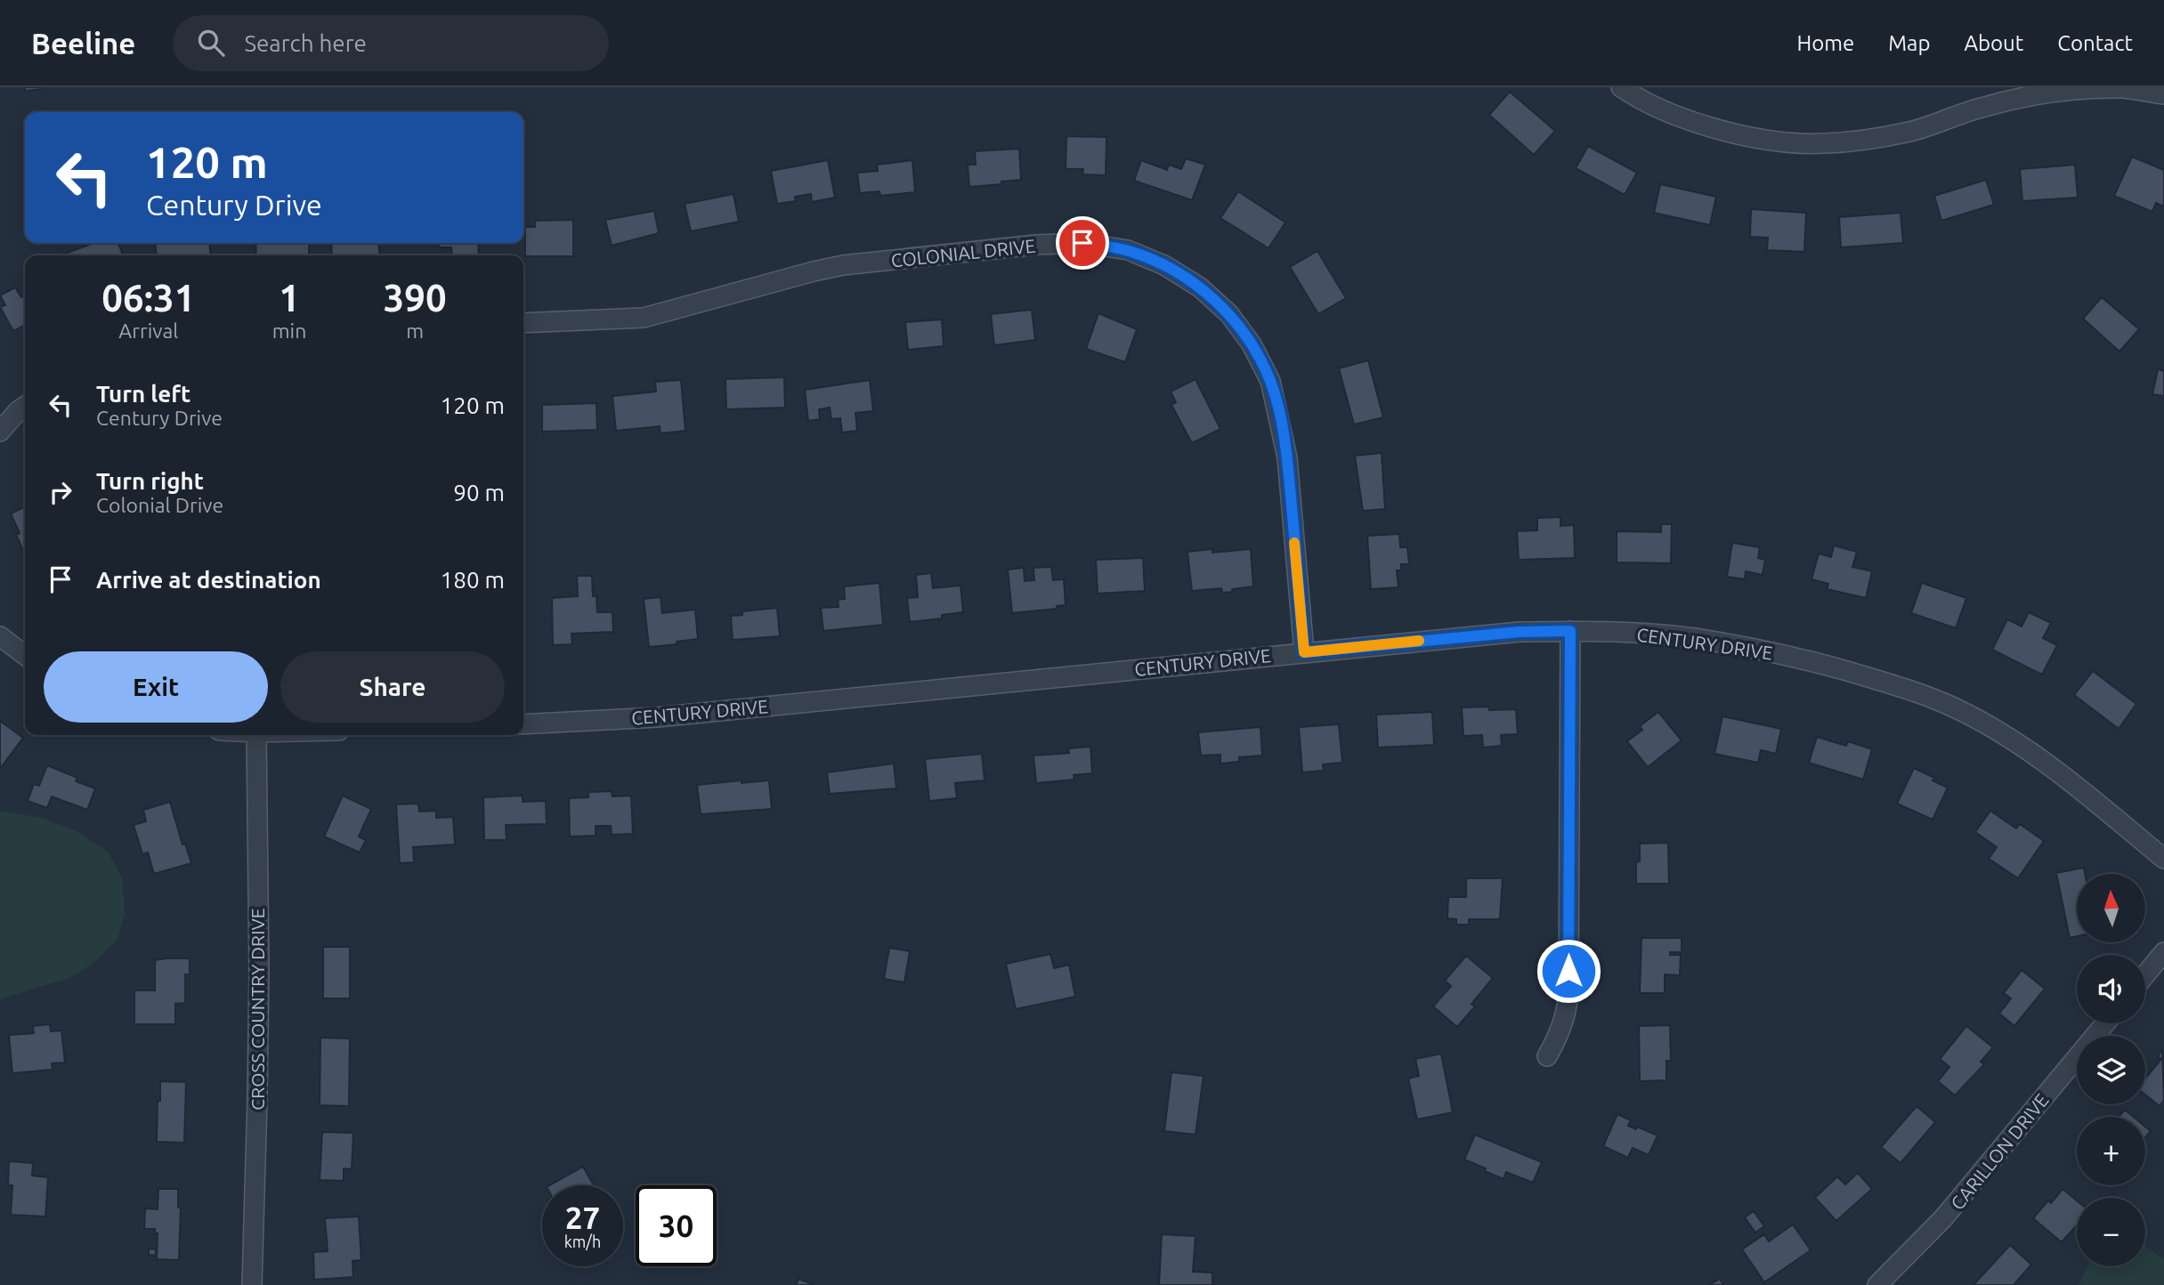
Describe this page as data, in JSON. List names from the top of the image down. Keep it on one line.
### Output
{"streets":{"street":["COLONIAL DRIVE","CENTURY DRIVE","CROSS COUNTRY DRIVE","CARILLON DRIVE"]},"crossings":[["COLONIAL DRIVE","CENTURY DRIVE"]],"north":"top","page":{"header":"Beeline","search":"Search here","nav":["Home","Map","About","Contact"],"turn":["120 m","Century Drive"],"eta":["06:31","Arrival","1","min","390","m"],"list":[{"name":"Turn left","note":"Century Drive","value":"120 m"},{"name":"Turn right","note":"Colonial Drive","value":"90 m"},{"name":"Arrive at destination","value":"180 m"}],"buttons":["Exit","Share"],"map_buttons":["+","−"],"speed":"27 km/h","limit":"30"}}
